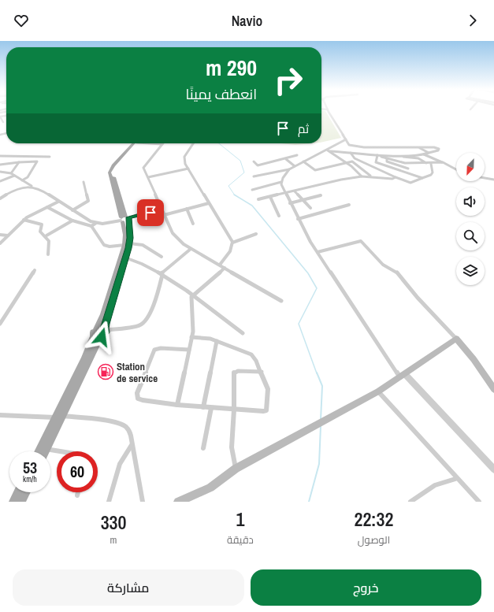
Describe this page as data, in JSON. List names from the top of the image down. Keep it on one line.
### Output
{"places":{"fuel station":["Station de service"]},"north":"bottom left","page":{"header":"Navio","turn":["290 m","انعطف يمينًا"],"then":"ثم","speed":"53 km/h","limit":"60","eta":["22:32","الوصول","1","دقيقة","330","m"],"buttons":["خروج","مشاركة"]}}
